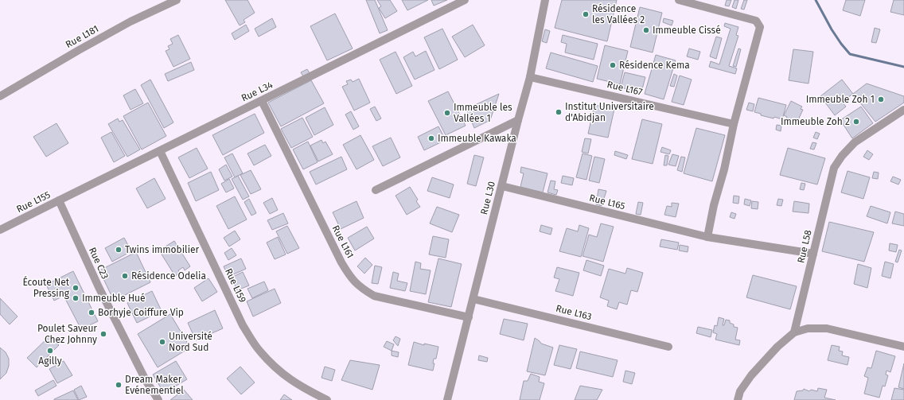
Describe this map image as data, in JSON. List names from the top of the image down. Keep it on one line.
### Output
{"streets":{"street":["Rue L181","Rue L167","Rue L34","Rue L30","Rue L155","Rue L165","Rue L161","Rue L58","Rue C23","Rue L159","Rue L163"]},"crossings":[["Rue L167","Rue L30"],["Rue L34","Rue L155"],["Rue L34","Rue L161"],["Rue L34","Rue C23"],["Rue L34","Rue L159"],["Rue L30","Rue L165"],["Rue L30","Rue L161"],["Rue L30","Rue L163"],["Rue L155","Rue C23"],["Rue L165","Rue L58"]],"places":["Résidence les Vallées 2","Immeuble Cissé","Résidence Kema","Immeuble Zoh 1","Institut Universitaire d'Abidjan","Immeuble les Vallées 1","Immeuble Zoh 2","Immeuble Kawaka","Twins immobilier","Résidence Odelia","Écoute Net Pressing","Immeuble Hué","Borhyje Coiffure Vip","Poulet Saveur Chez Johnny","Université Nord Sud","Agilly","Dream Maker Evénementiel"]}
